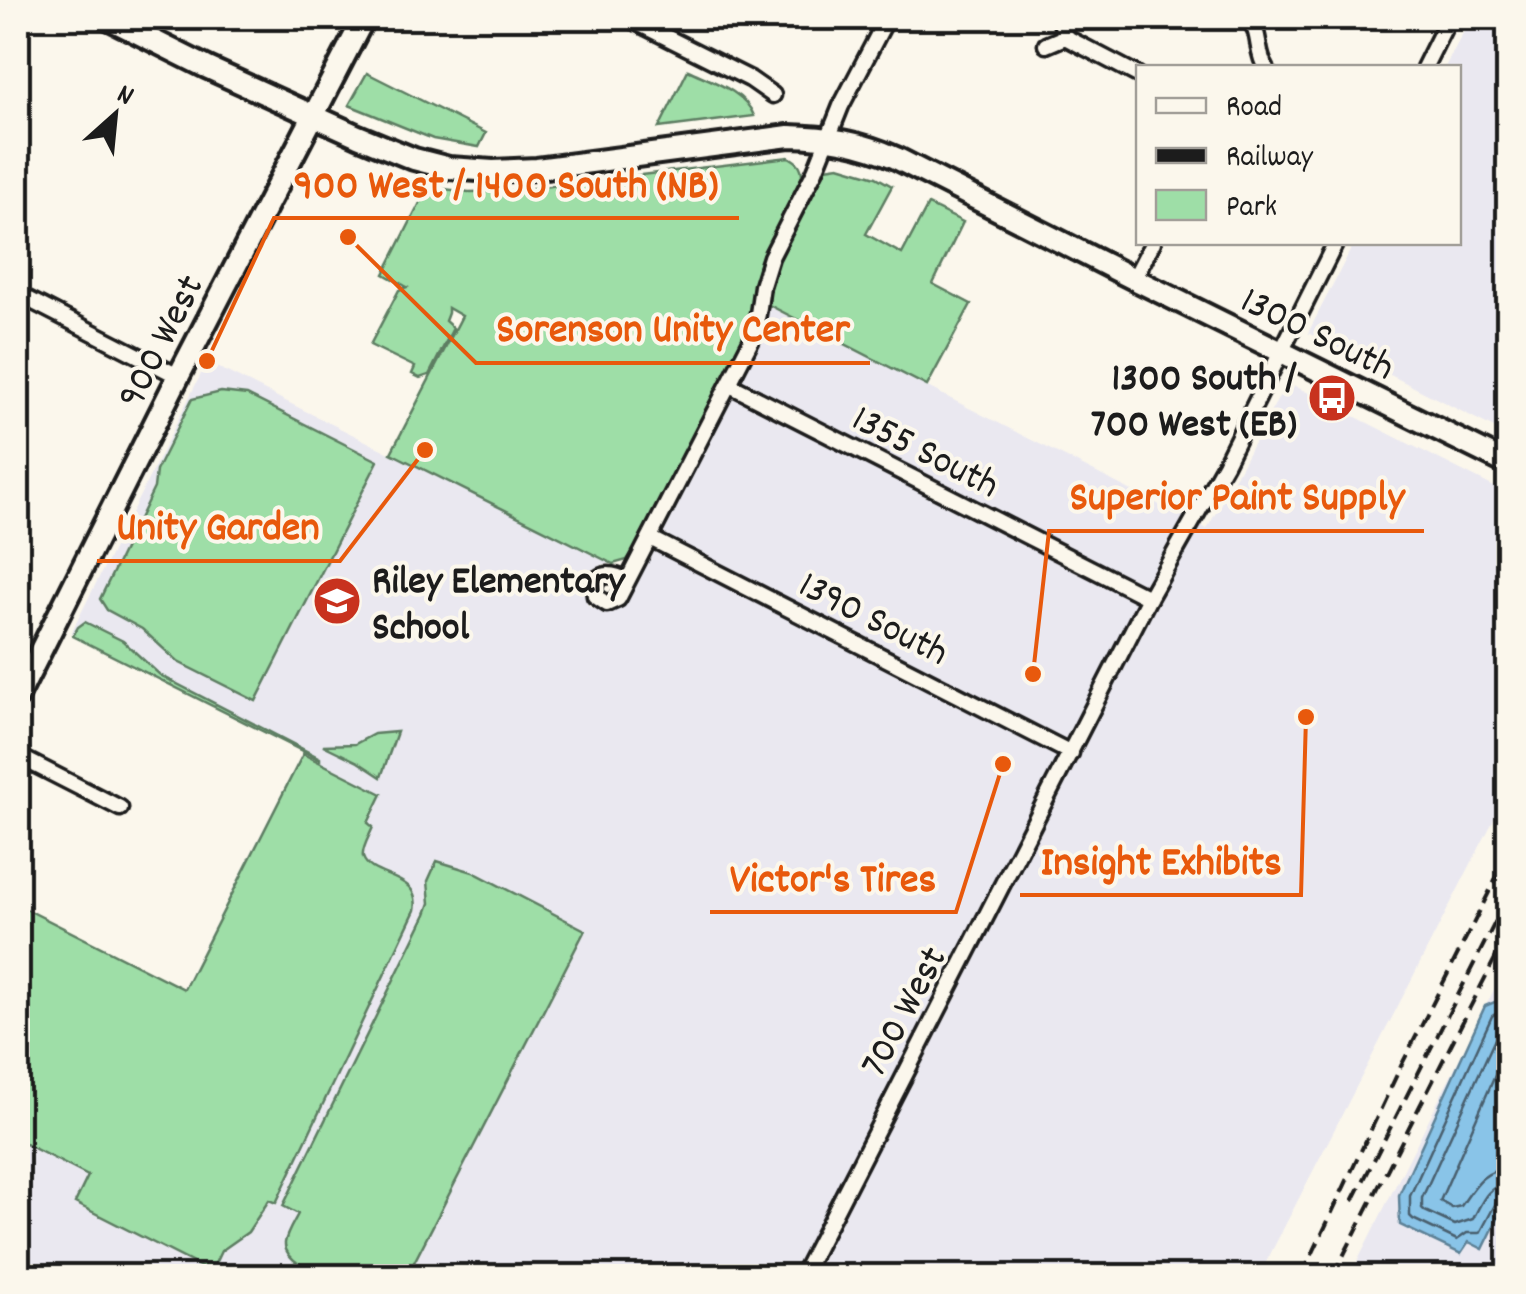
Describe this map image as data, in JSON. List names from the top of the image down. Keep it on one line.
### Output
{"streets":{"main road":["1300 South","900 West"],"street":["1355 South","1390 South","700 West"]},"crossings":[["1300 South","900 West"],["1300 South","700 West"],["1355 South","700 West"],["1390 South","700 West"]],"places":{"other":["Sorenson Unity Center","900 West / 1400 South (NB)","Unity Garden","Superior Paint Supply","Insight Exhibits","Victor's Tires"],"bus stop":["1300 South / 700 West (EB)"],"school or university":["Riley Elementary School"]},"legend":["Road","Railway","Park"],"north":"top right"}
